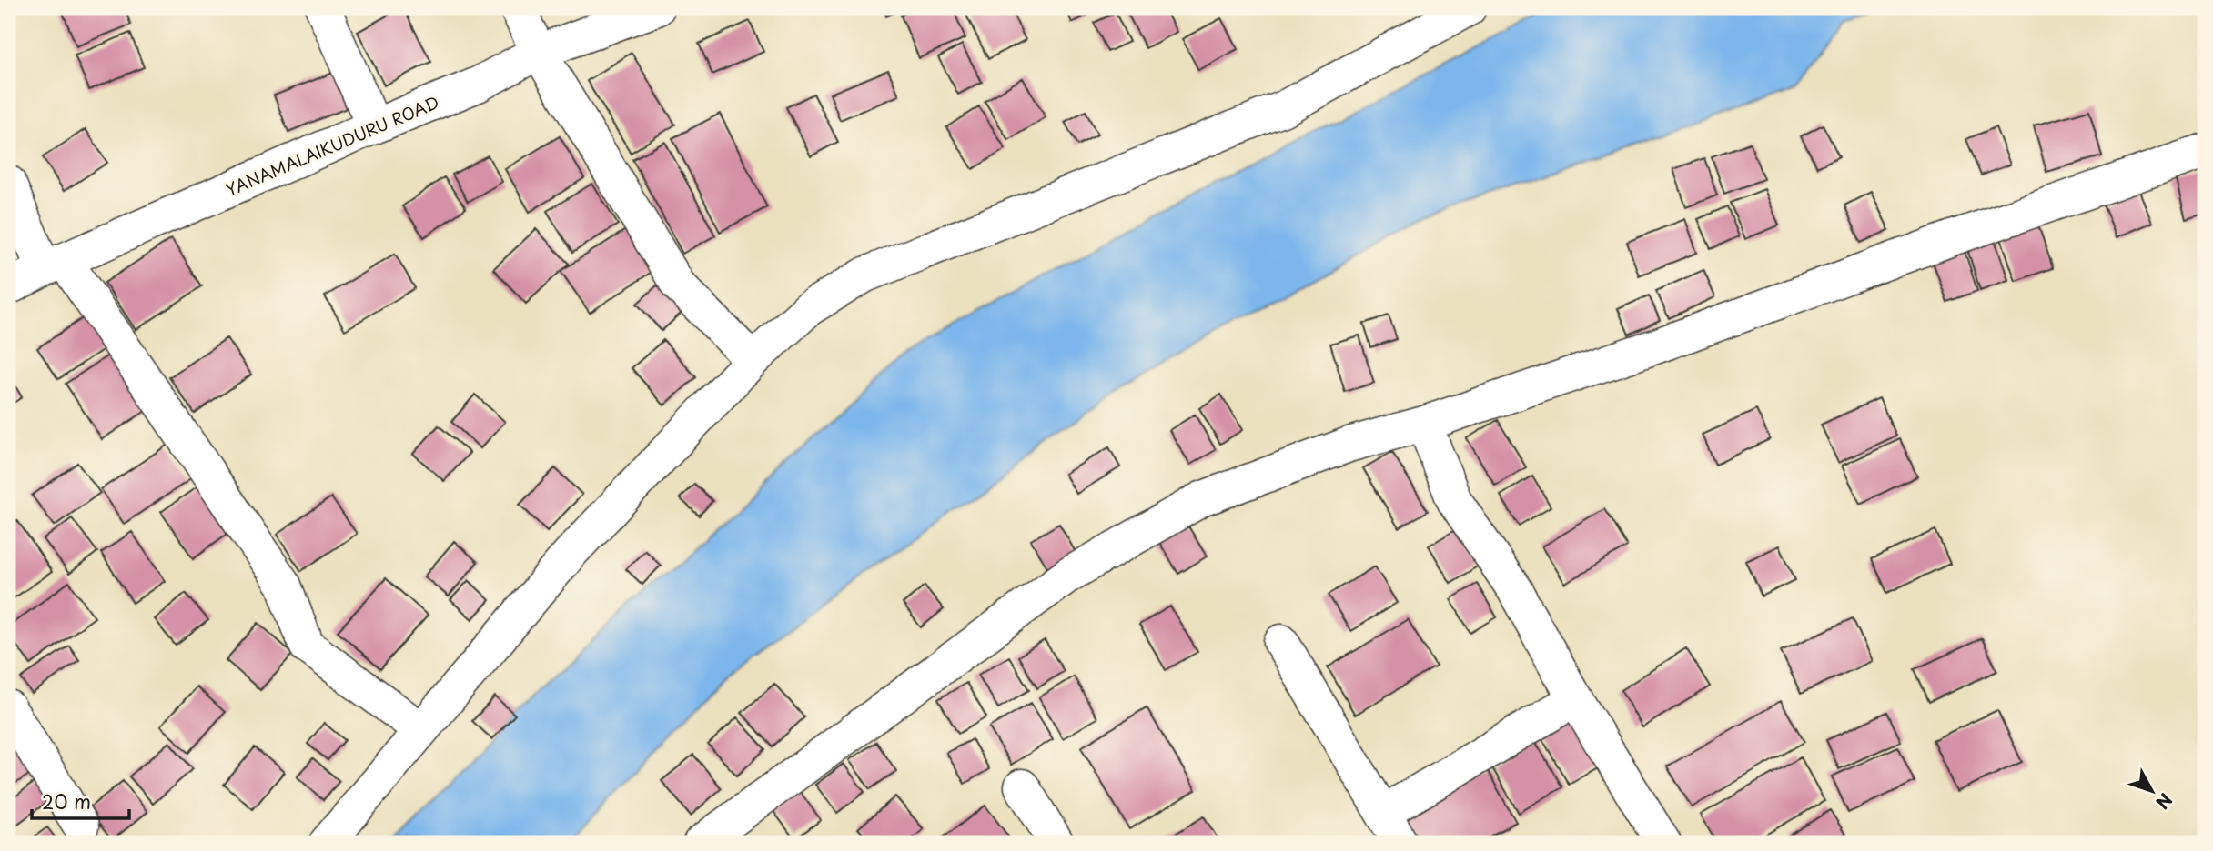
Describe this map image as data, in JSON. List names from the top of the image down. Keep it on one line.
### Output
{"streets":{"street":["YANAMALAIKUDURU ROAD"]},"scale_bar":"20 m","north":"bottom right"}
